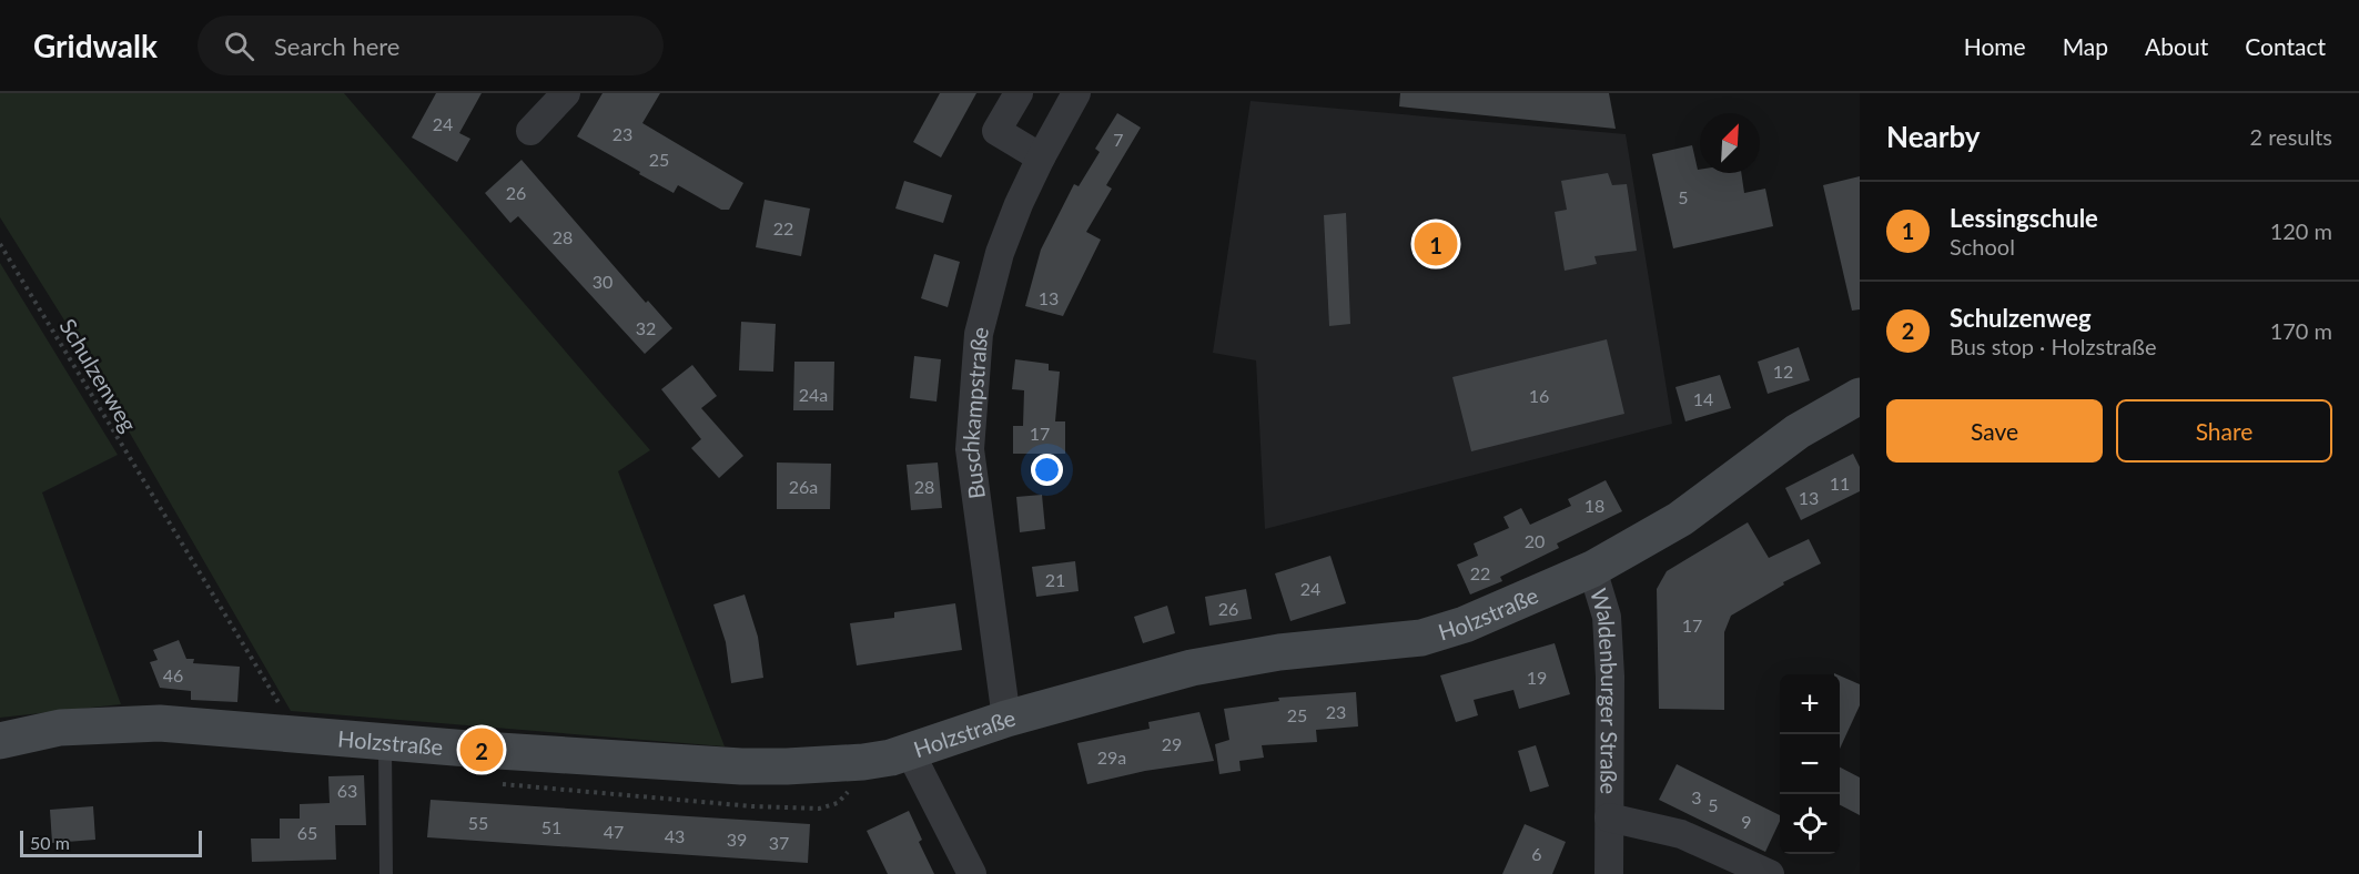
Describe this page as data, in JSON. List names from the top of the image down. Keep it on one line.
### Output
{"streets":{"street":["Buschkampstraße","Holzstraße","Waldenburger Straße"],"path":["Schulzenweg"]},"crossings":[["Schulzenweg","Holzstraße"],["Buschkampstraße","Holzstraße"],["Holzstraße","Waldenburger Straße"]],"house_numbers":["24","23","7","25","26","5","22","28","30","13","32","12","24a","16","14","17","11","26a","28","13","18","20","22","21","24","26","17","46","19","23","25","29","29a","63","3","5","9","55","51","47","65","43","39","37","6"],"scale_bar":"50 m","north":"top right","page":{"header":"Gridwalk","search":"Search here","nav":["Home","Map","About","Contact"],"heading":["Nearby","2 results"],"list":[{"mark":"1","name":"Lessingschule","note":"School","value":"120 m"},{"mark":"2","name":"Schulzenweg","note":"Bus stop · Holzstraße","value":"170 m"}],"pins":["1","2"],"buttons":["Save","Share"],"map_buttons":["+","−"],"scale":"50 m"}}
